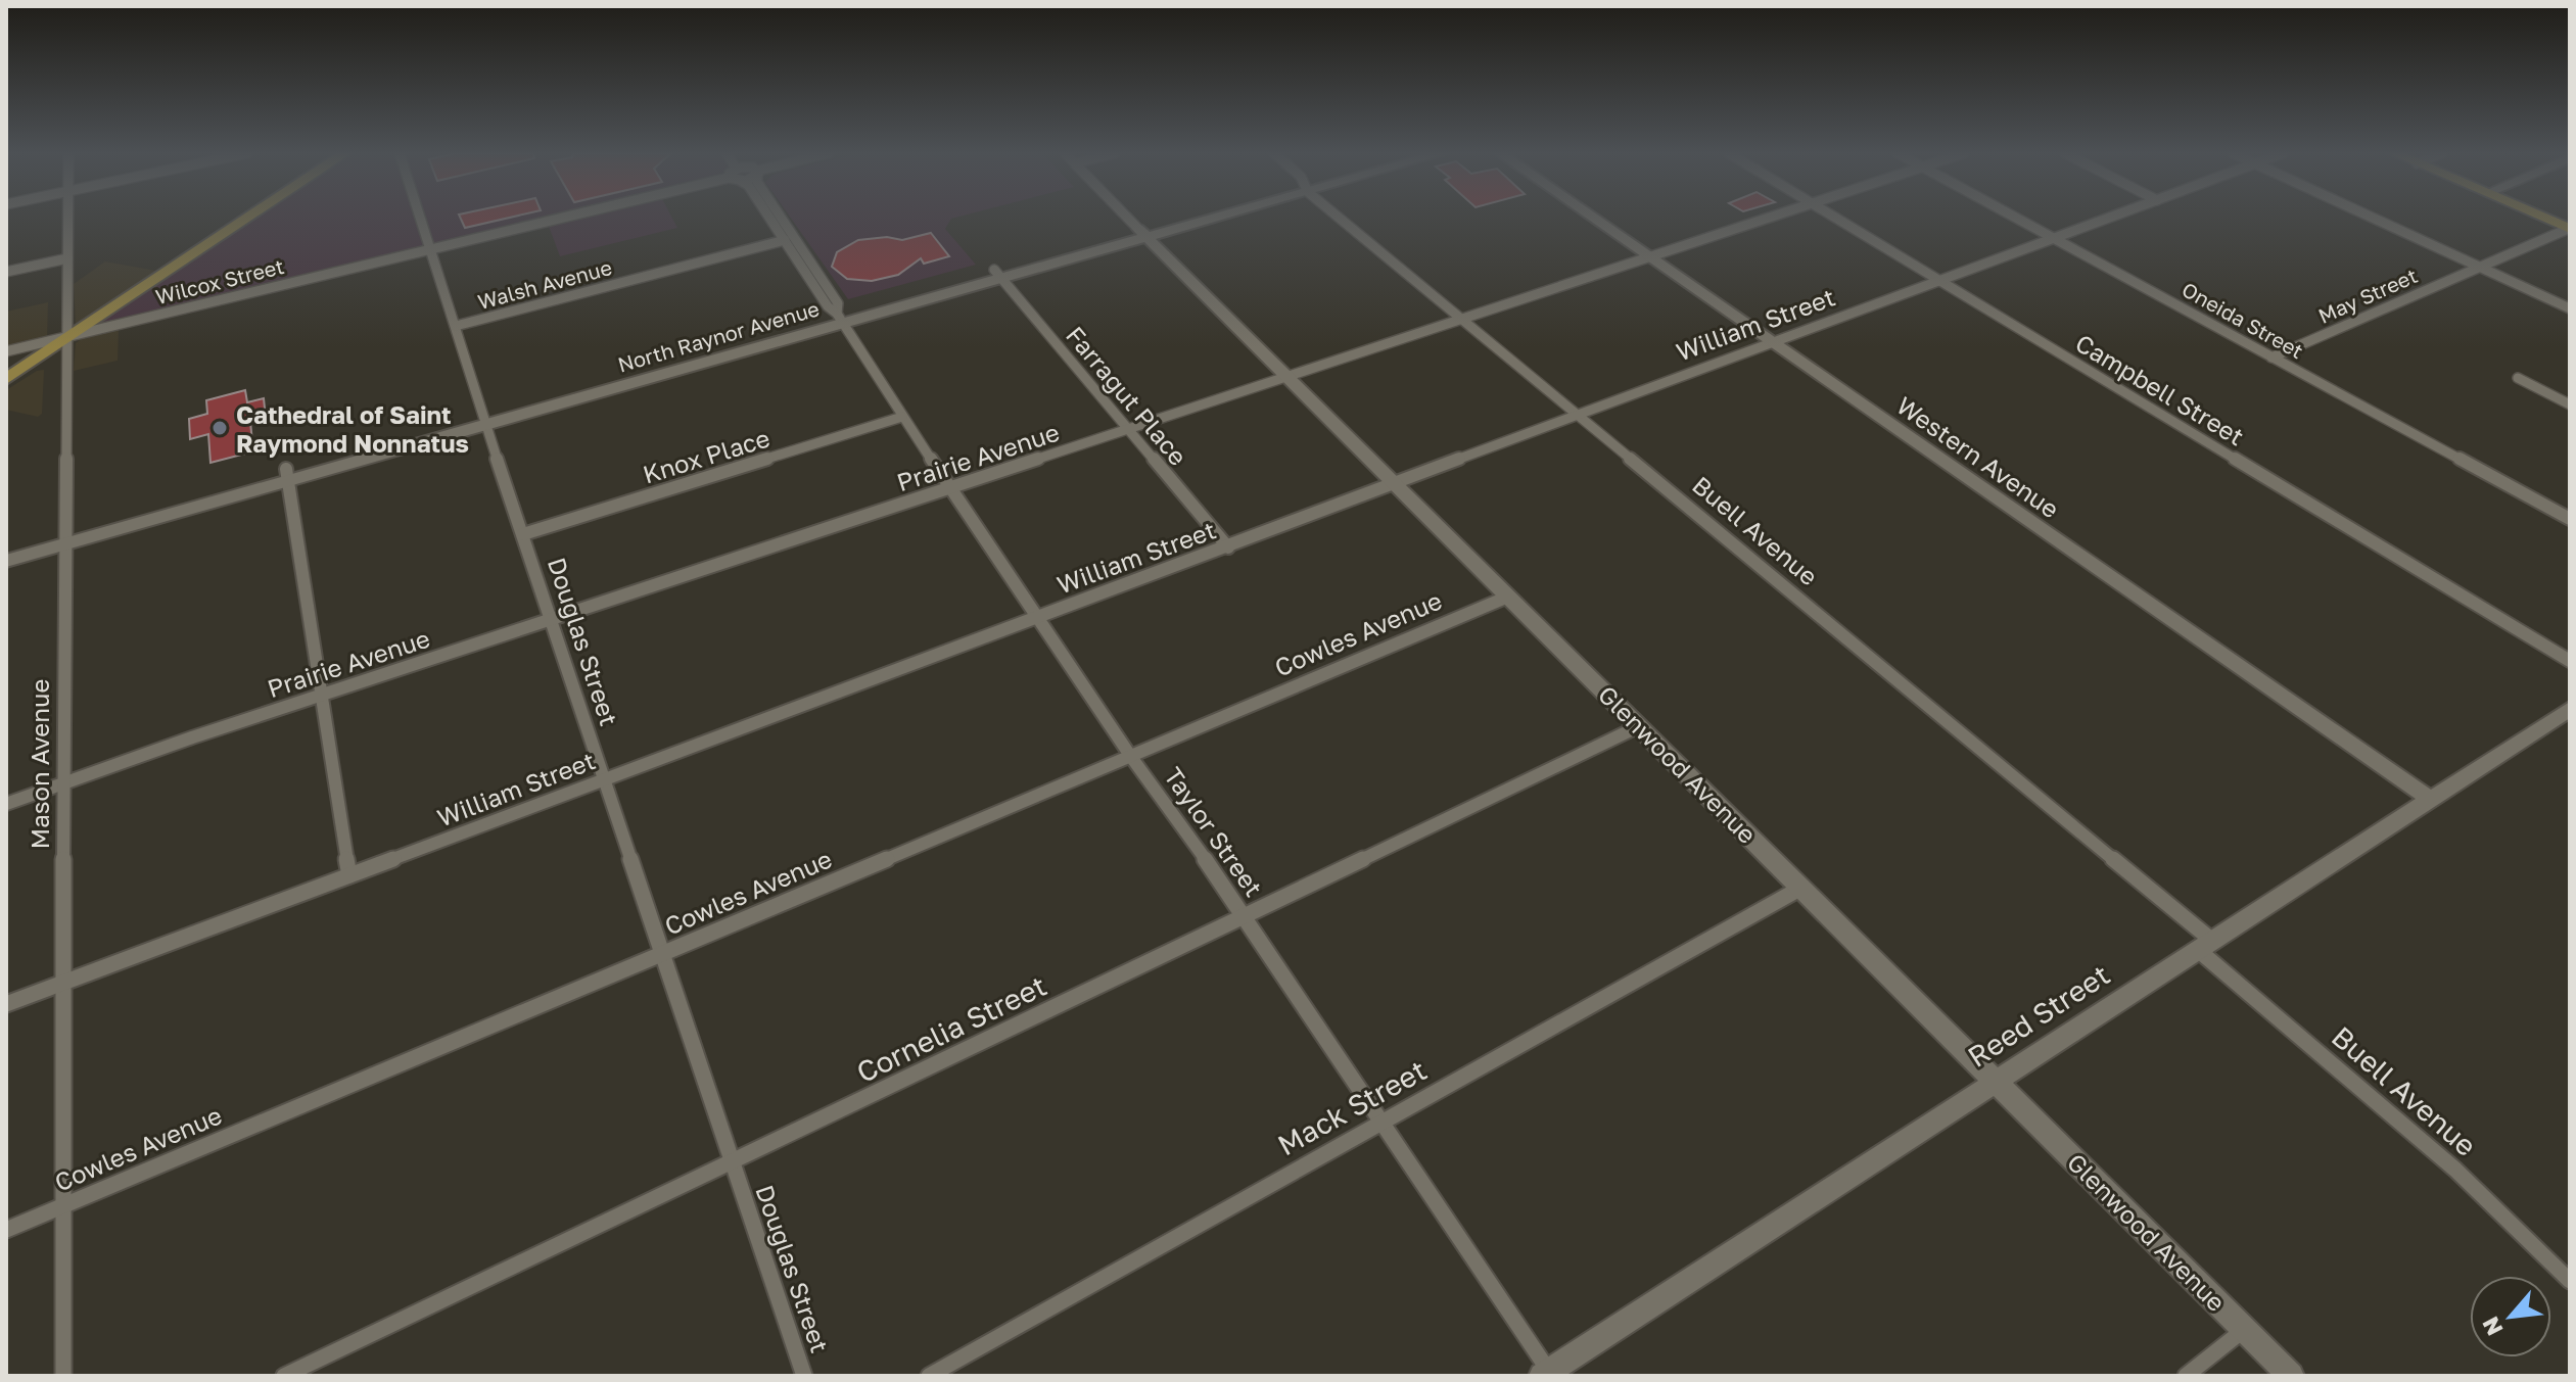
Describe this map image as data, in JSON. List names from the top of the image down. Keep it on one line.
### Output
{"streets":{"street":["Wilcox Street","Walsh Avenue","May Street","Oneida Street","William Street","North Raynor Avenue","Campbell Street","Farragut Place","Knox Place","Prairie Avenue","Western Avenue","Buell Avenue","Cowles Avenue","Douglas Street","Mason Avenue","Glenwood Avenue","Taylor Street","Reed Street","Cornelia Street","Mack Street"]},"crossings":[["Wilcox Street","Douglas Street"],["Wilcox Street","Mason Avenue"],["Walsh Avenue","Douglas Street"],["Walsh Avenue","Taylor Street"],["May Street","Oneida Street"],["Oneida Street","William Street"],["William Street","Campbell Street"],["William Street","Farragut Place"],["William Street","Western Avenue"],["William Street","Buell Avenue"],["William Street","Douglas Street"],["William Street","Mason Avenue"],["William Street","Glenwood Avenue"],["William Street","Taylor Street"],["North Raynor Avenue","Farragut Place"],["North Raynor Avenue","Douglas Street"],["North Raynor Avenue","Mason Avenue"],["North Raynor Avenue","Glenwood Avenue"],["North Raynor Avenue","Taylor Street"],["Farragut Place","Prairie Avenue"],["Knox Place","Douglas Street"],["Knox Place","Taylor Street"],["Prairie Avenue","Western Avenue"],["Prairie Avenue","Buell Avenue"],["Prairie Avenue","Douglas Street"],["Prairie Avenue","Mason Avenue"],["Prairie Avenue","Glenwood Avenue"],["Prairie Avenue","Taylor Street"],["Western Avenue","Reed Street"],["Buell Avenue","Reed Street"],["Cowles Avenue","Douglas Street"],["Cowles Avenue","Mason Avenue"],["Cowles Avenue","Glenwood Avenue"],["Cowles Avenue","Taylor Street"],["Douglas Street","Cornelia Street"],["Glenwood Avenue","Reed Street"],["Glenwood Avenue","Cornelia Street"],["Glenwood Avenue","Mack Street"],["Taylor Street","Reed Street"],["Taylor Street","Cornelia Street"],["Taylor Street","Mack Street"]],"places":["Cathedral of Saint Raymond Nonnatus"],"north":"bottom left"}
